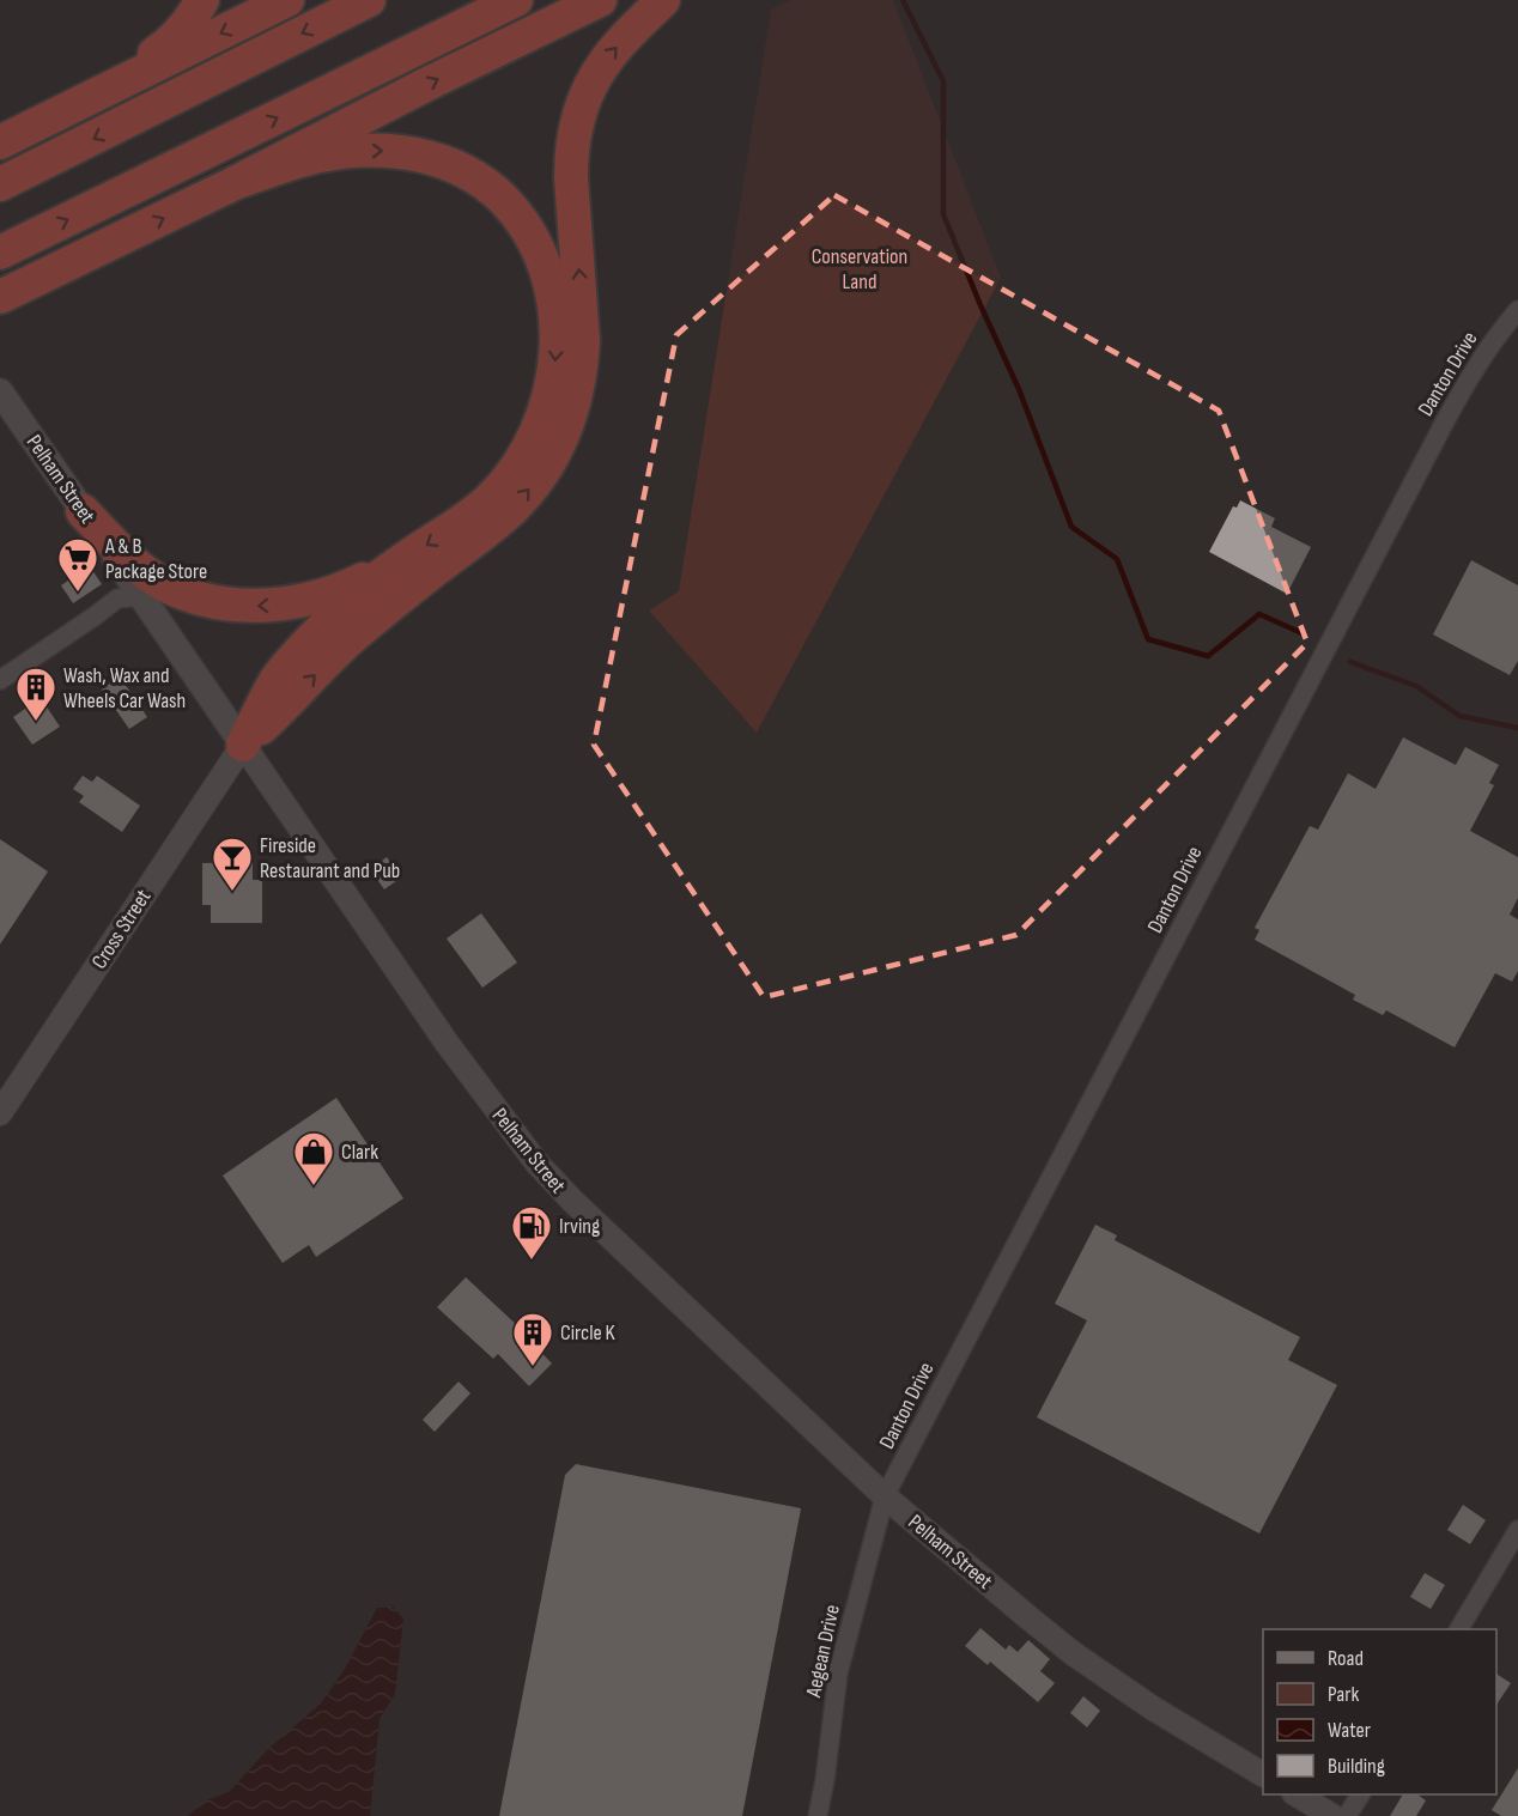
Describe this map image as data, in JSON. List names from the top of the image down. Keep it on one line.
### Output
{"streets":{"main road":["Pelham Street"],"street":["Danton Drive","Cross Street","Aegean Drive"]},"crossings":[["Danton Drive","Pelham Street"],["Danton Drive","Aegean Drive"],["Pelham Street","Cross Street"],["Pelham Street","Aegean Drive"]],"parks":["Conservation Land"],"places":{"supermarket":["A & B Package Store"],"building":["Wash, Wax and Wheels Car Wash","Circle K"],"bar":["Fireside Restaurant and Pub"],"shop":["Clark"],"fuel station":["Irving"]},"legend":["Road","Park","Water","Building"]}
